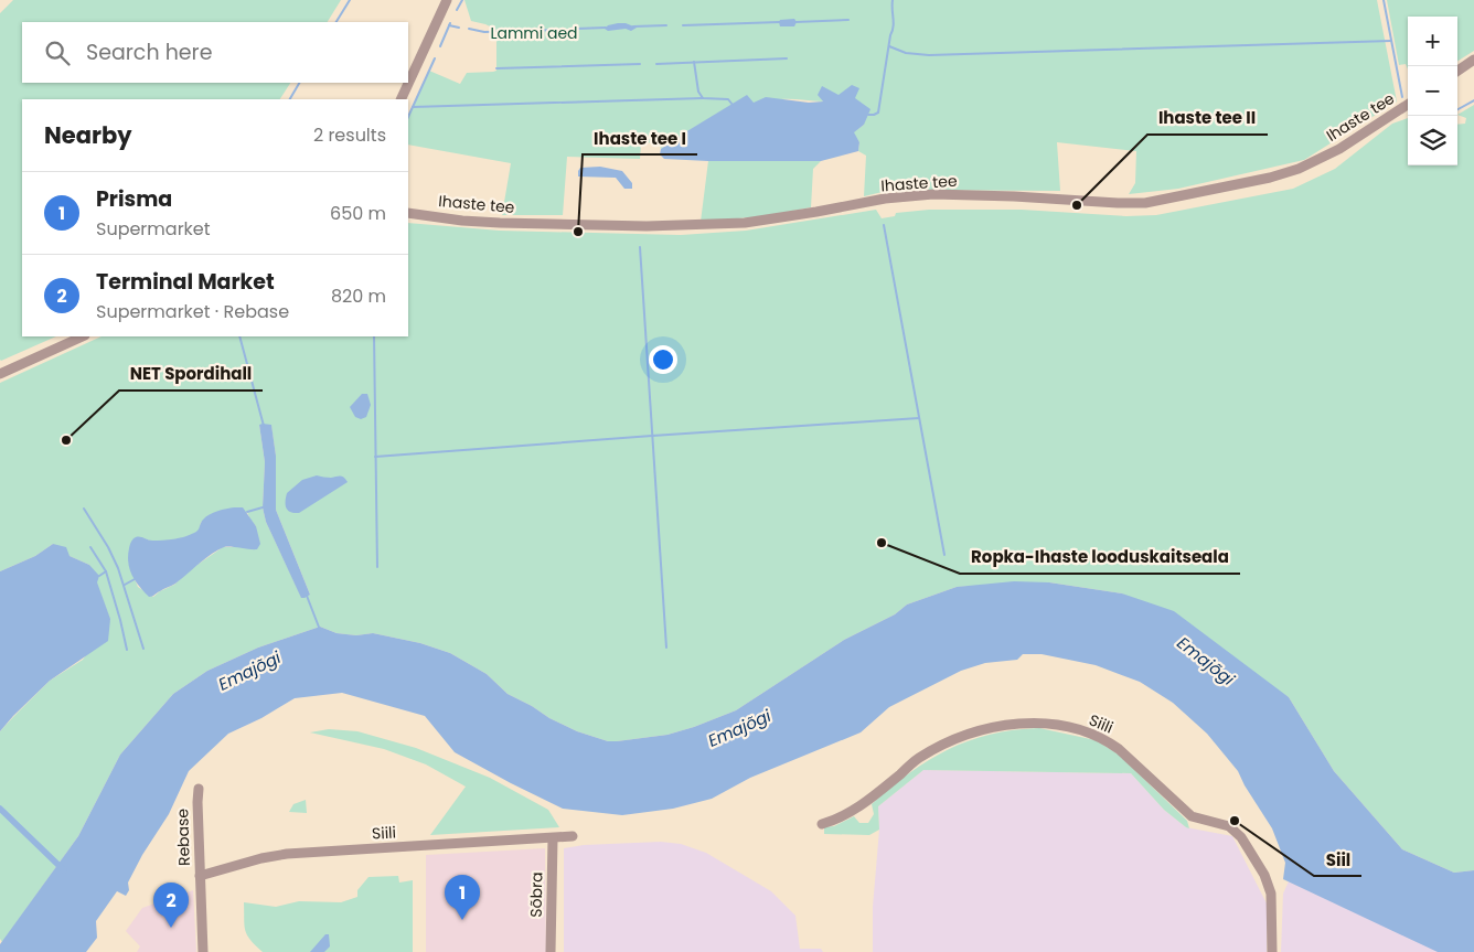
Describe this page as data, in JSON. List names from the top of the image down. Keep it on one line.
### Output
{"streets":{"street":["Ihaste tee","Siili","Rebase","Sõbra"]},"crossings":[["Siili","Rebase"],["Siili","Sõbra"]],"water":["Emajõgi"],"parks":["Lammi aed"],"places":["Ihaste tee II","Ihaste tee I","NET Spordihall","Ropka-Ihaste looduskaitseala","Siil"],"page":{"map_buttons":["+","−"],"search":"Search here","heading":["Nearby","2 results"],"list":[{"mark":"1","name":"Prisma","note":"Supermarket","value":"650 m"},{"mark":"2","name":"Terminal Market","note":"Supermarket · Rebase","value":"820 m"}],"pins":["1","2"]}}
